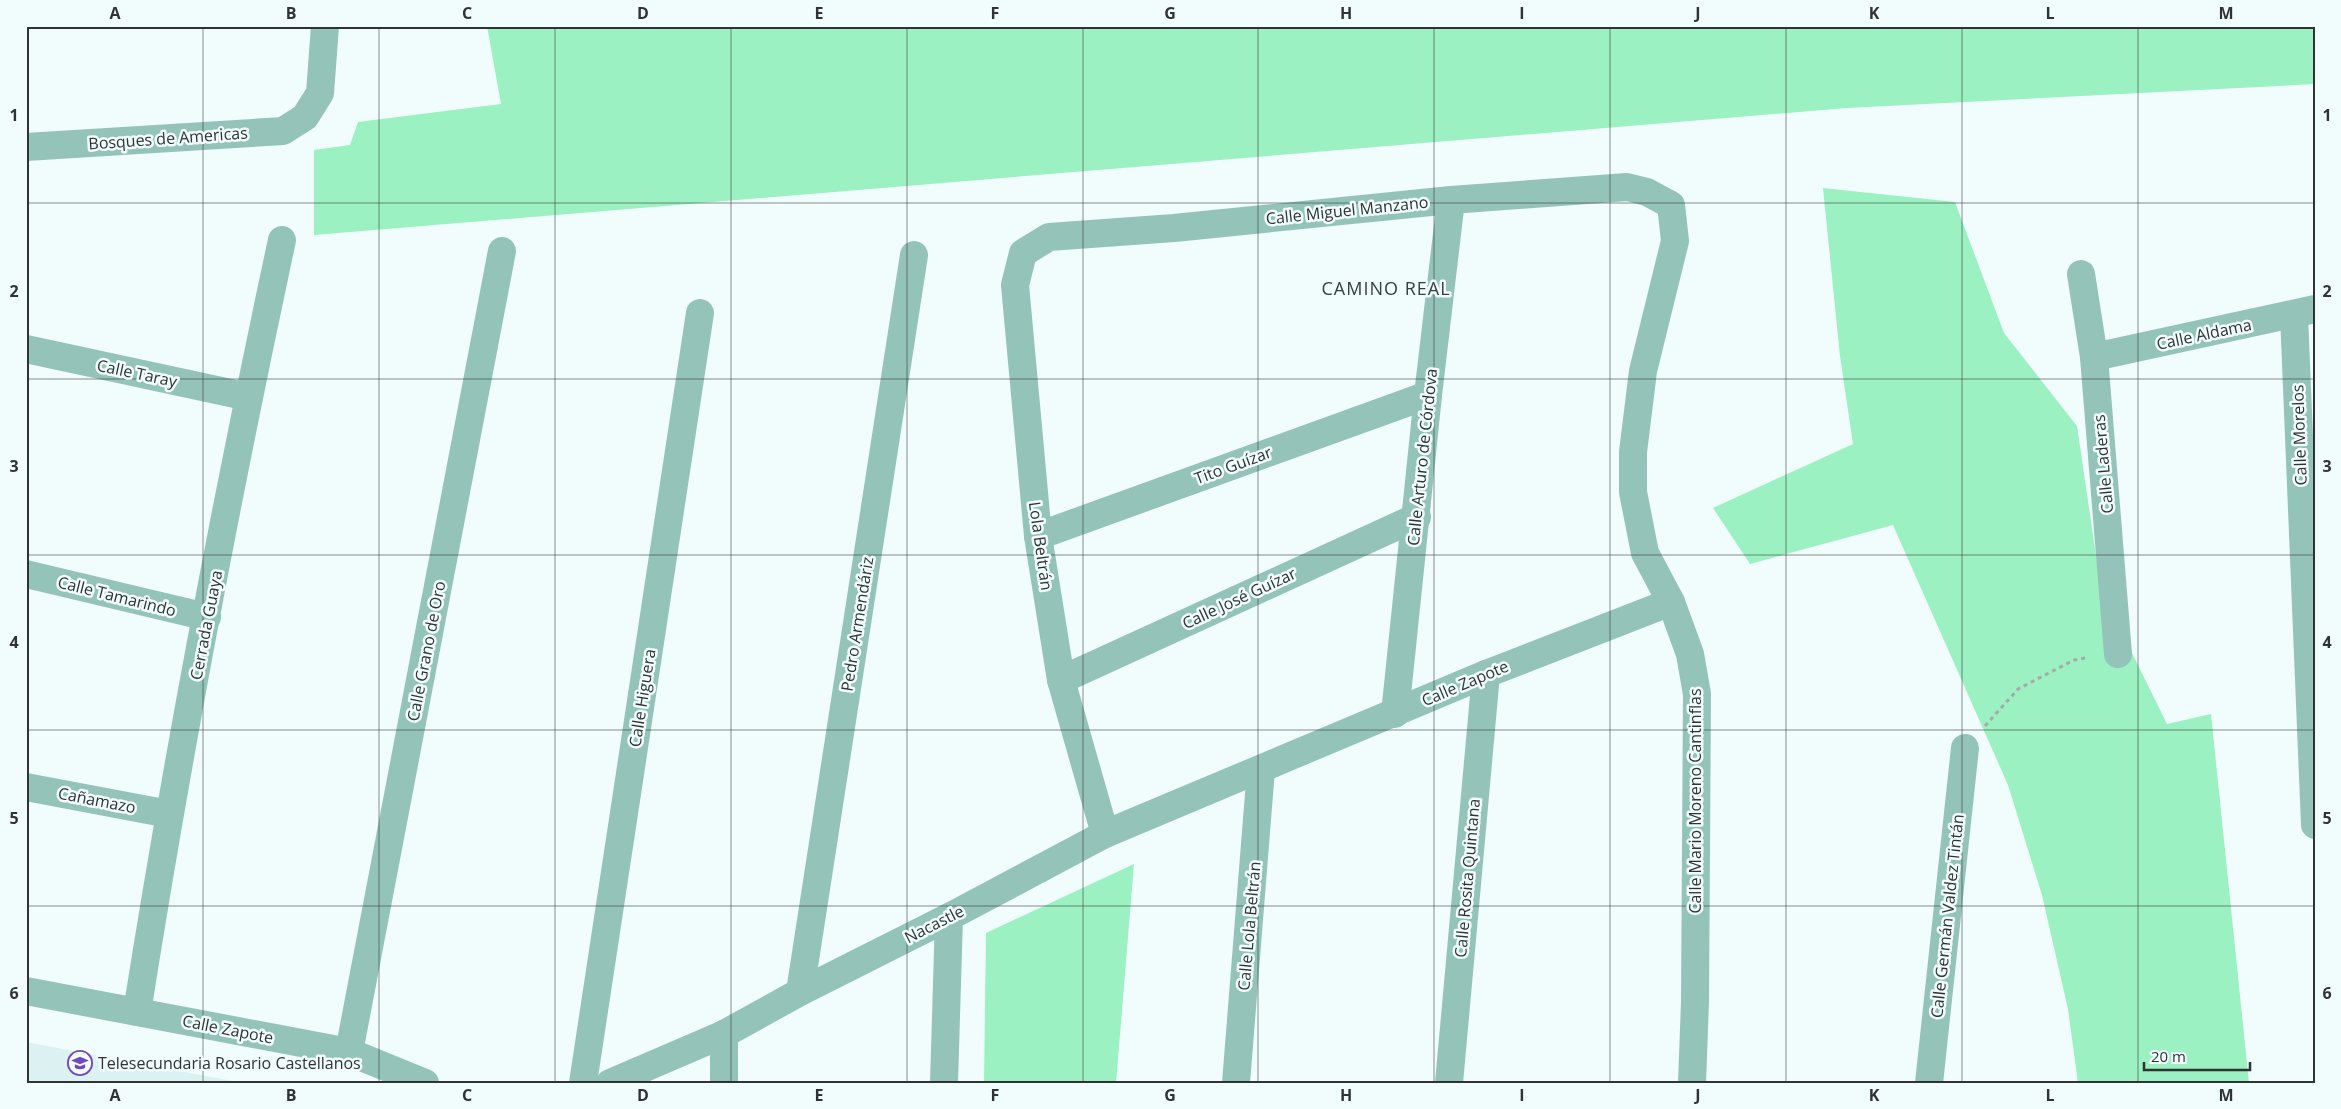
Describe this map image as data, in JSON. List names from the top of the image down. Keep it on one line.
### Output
{"streets":{"street":["Bosques de Americas","Calle Miguel Manzano","Calle Aldama","Calle Taray","Calle Morelos","Calle Arturo de Córdova","Calle Laderas","Tito Guízar","Lola Beltrán","Calle Tamarindo","Calle José Guízar","Pedro Armendáriz","Cerrada Guaya","Calle Grano de Oro","Calle Zapote","Calle Higuera","Cañamazo","Calle Mario Moreno Cantinflas","Calle Rosita Quintana","Calle Germán Valdez Tintán","Nacastle","Calle Lola Beltrán"]},"crossings":[["Calle Miguel Manzano","Calle Arturo de Córdova"],["Calle Miguel Manzano","Lola Beltrán"],["Calle Miguel Manzano","Calle Mario Moreno Cantinflas"],["Calle Aldama","Calle Morelos"],["Calle Aldama","Calle Laderas"],["Calle Taray","Cerrada Guaya"],["Calle Arturo de Córdova","Tito Guízar"],["Calle Arturo de Córdova","Calle José Guízar"],["Calle Arturo de Córdova","Calle Zapote"],["Tito Guízar","Lola Beltrán"],["Lola Beltrán","Calle José Guízar"],["Lola Beltrán","Nacastle"],["Calle Tamarindo","Cerrada Guaya"],["Pedro Armendáriz","Nacastle"],["Cerrada Guaya","Calle Zapote"],["Cerrada Guaya","Cañamazo"],["Calle Grano de Oro","Calle Zapote"],["Calle Zapote","Calle Mario Moreno Cantinflas"],["Calle Zapote","Calle Rosita Quintana"],["Calle Zapote","Nacastle"],["Calle Zapote","Calle Lola Beltrán"],["Nacastle","Calle Lola Beltrán"]],"districts":["CAMINO REAL"],"places":{"school or university":["Telesecundaria Rosario Castellanos"]},"scale_bar":"20 m","grid":{"columns":["A","B","C","D","E","F","G","H","I","J","K","L","M"],"rows":["1","2","3","4","5","6"]}}
